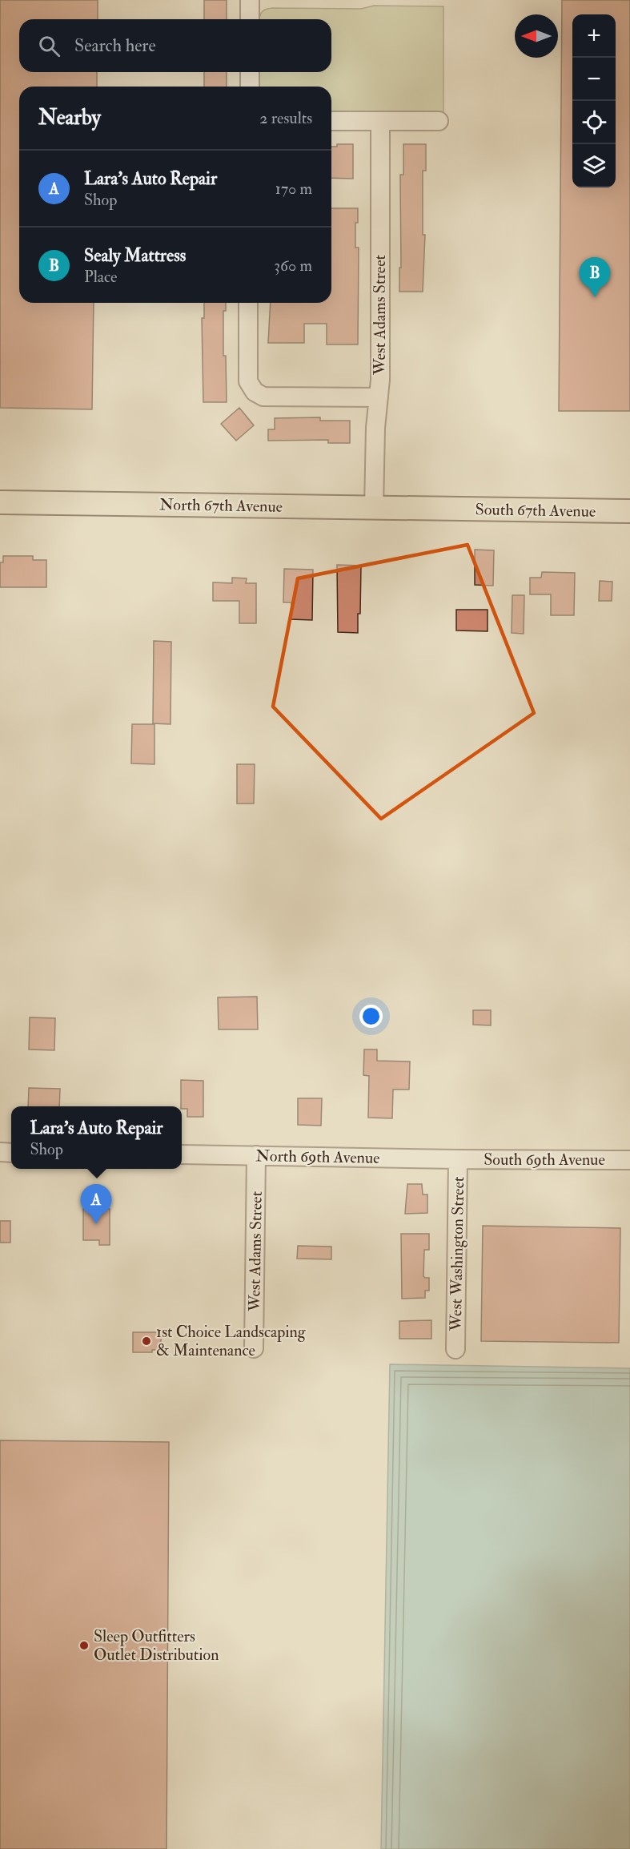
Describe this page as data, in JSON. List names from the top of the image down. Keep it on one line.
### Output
{"streets":{"main road":["North 67th Avenue","South 67th Avenue"],"street":["West Adams Street","North 69th Avenue","South 69th Avenue","West Washington Street"]},"crossings":[["West Adams Street","North 67th Avenue"],["West Adams Street","North 69th Avenue"],["North 67th Avenue","South 67th Avenue"],["North 69th Avenue","South 69th Avenue"],["North 69th Avenue","West Washington Street"],["South 69th Avenue","West Washington Street"]],"places":["1st Choice Landscaping & Maintenance","Sleep Outfitters Outlet Distribution"],"north":"left","page":{"map_buttons":["+","−"],"search":"Search here","heading":["Nearby","2 results"],"list":[{"mark":"A","name":"Lara's Auto Repair","note":"Shop","value":"170 m"},{"mark":"B","name":"Sealy Mattress","note":"Place","value":"360 m"}],"pins":["B","A"],"popup":["Lara's Auto Repair","Shop"]}}
